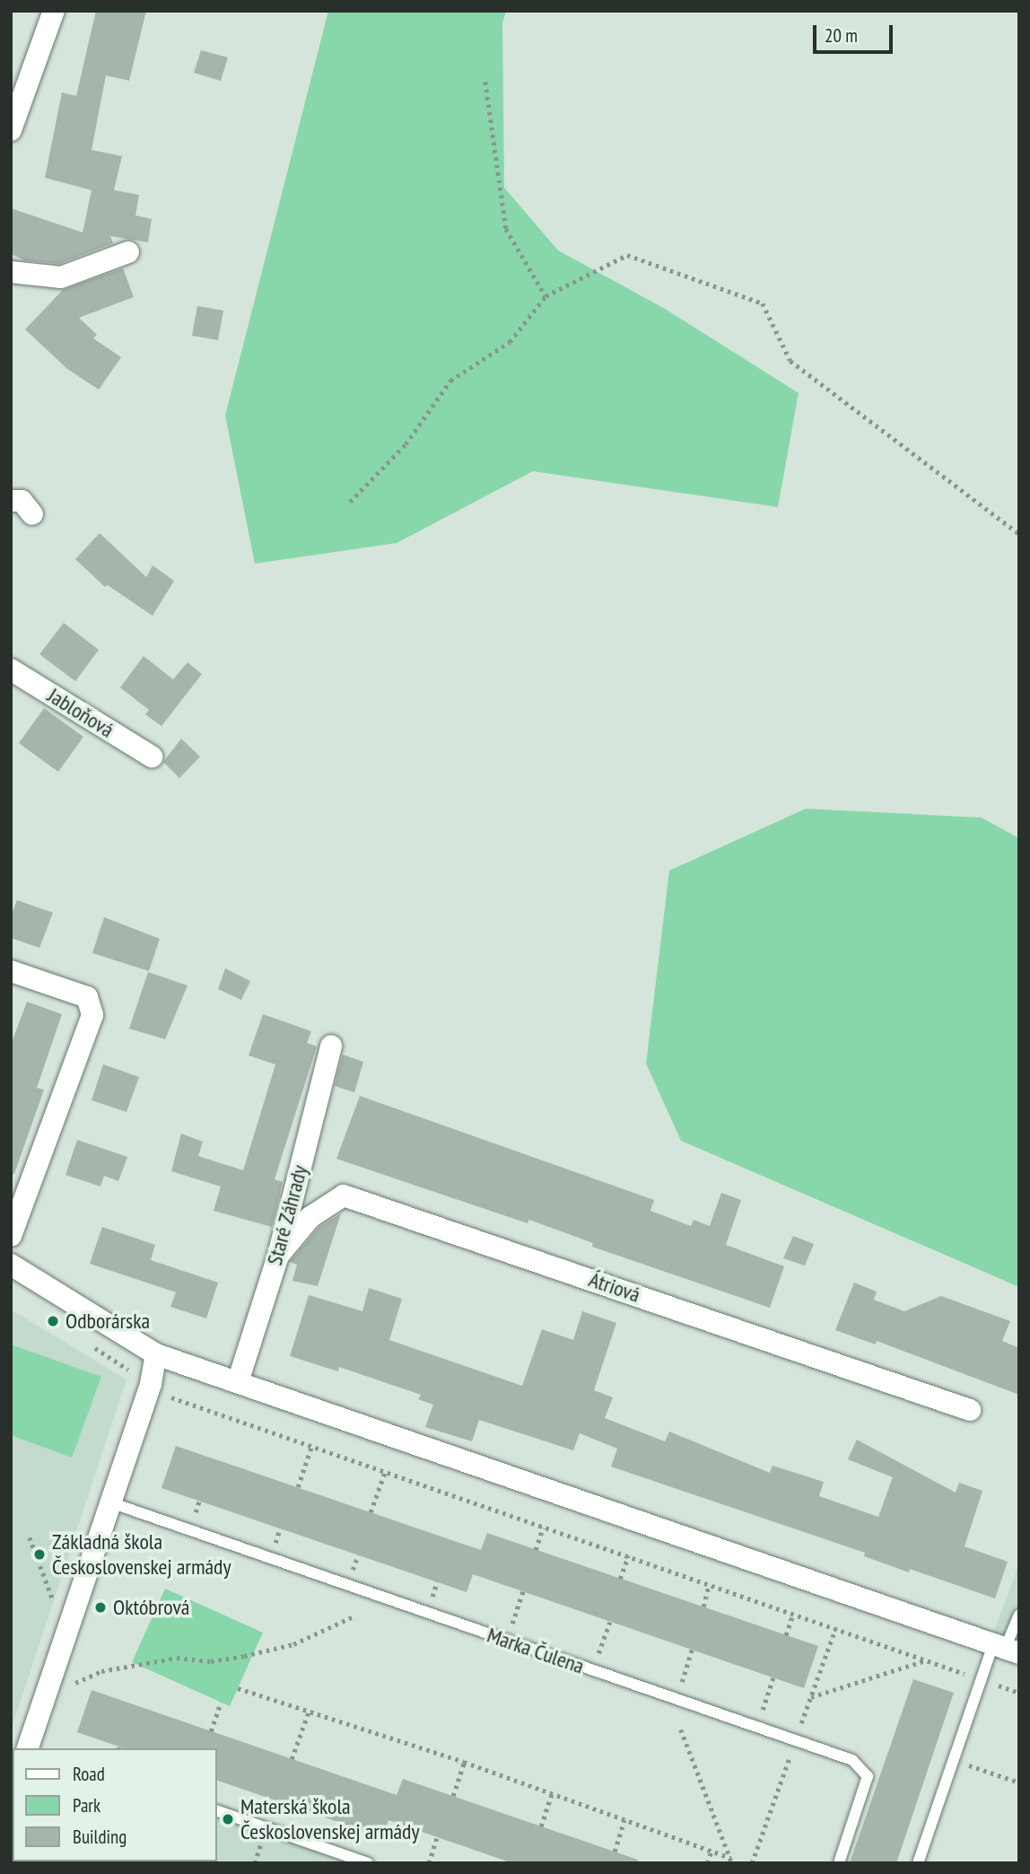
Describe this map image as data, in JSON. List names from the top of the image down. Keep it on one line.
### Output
{"streets":{"street":["Jabloňová","Staré Záhrady","Átriová"],"lane":["Marka Čulena"]},"crossings":[["Staré Záhrady","Átriová"]],"places":["Odborárska","Základná škola Československej armády","Októbrová","Materská škola Československej armády"],"legend":["Road","Park","Building"],"scale_bar":"20 m"}
